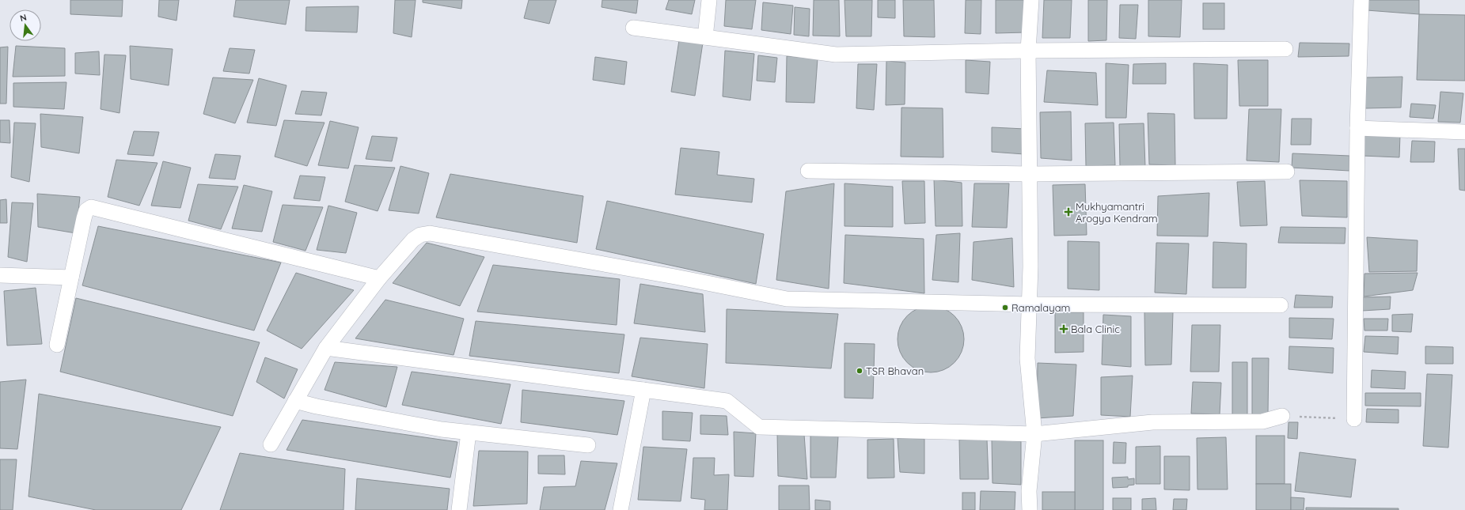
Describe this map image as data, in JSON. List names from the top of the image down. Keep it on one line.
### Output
{"places":{"health":["Mukhyamantri Arogya Kendram","Bala Clinic"],"other":["Ramalayam","TSR Bhavan"]},"north":"top"}
